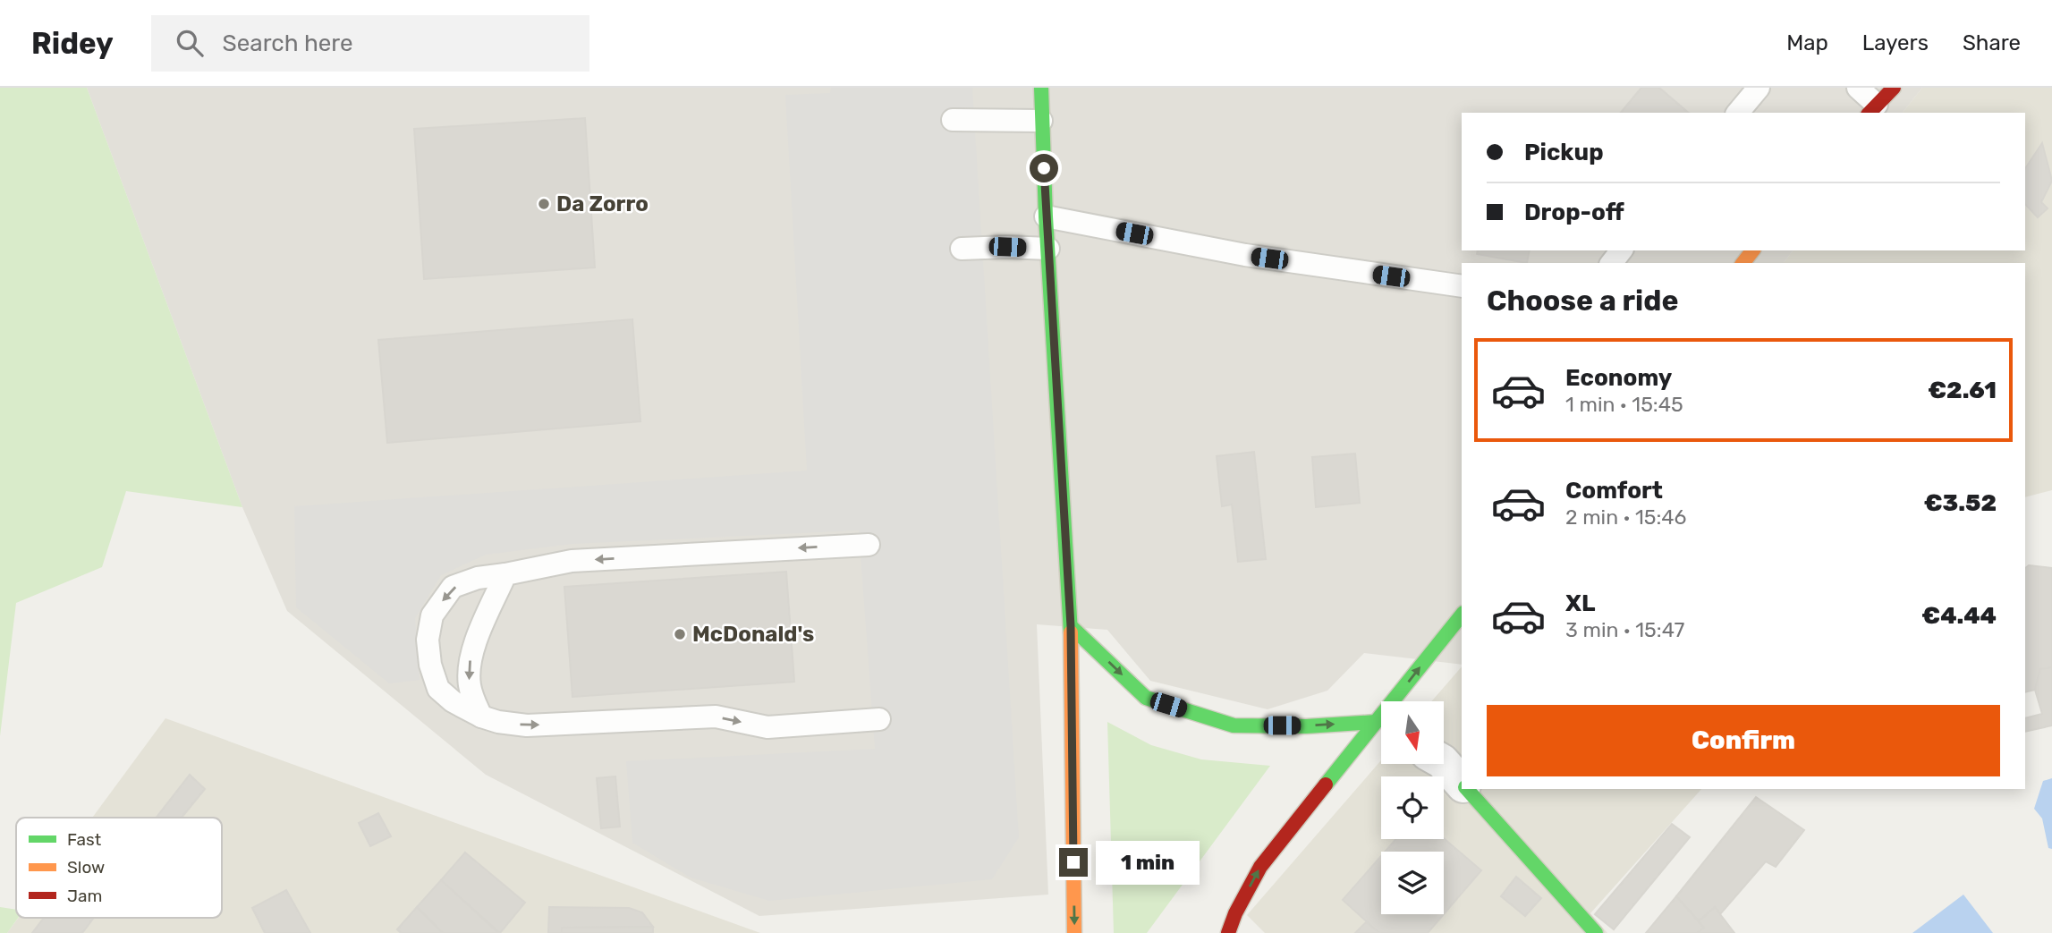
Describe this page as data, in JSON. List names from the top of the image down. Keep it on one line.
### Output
{"places":["Da Zorro","McDonald's"],"legend":["Fast","Slow","Jam"],"north":"bottom","page":{"header":"Ridey","search":"Search here","nav":["Map","Layers","Share"],"banner":["Pickup","Drop-off"],"heading":"Choose a ride","list":[{"name":"Economy","note":"1 min · 15:45","value":"€2.61"},{"name":"Comfort","note":"2 min · 15:46","value":"€3.52"},{"name":"XL","note":"3 min · 15:47","value":"€4.44"}],"buttons":"Confirm","bubble":"1 min"}}
